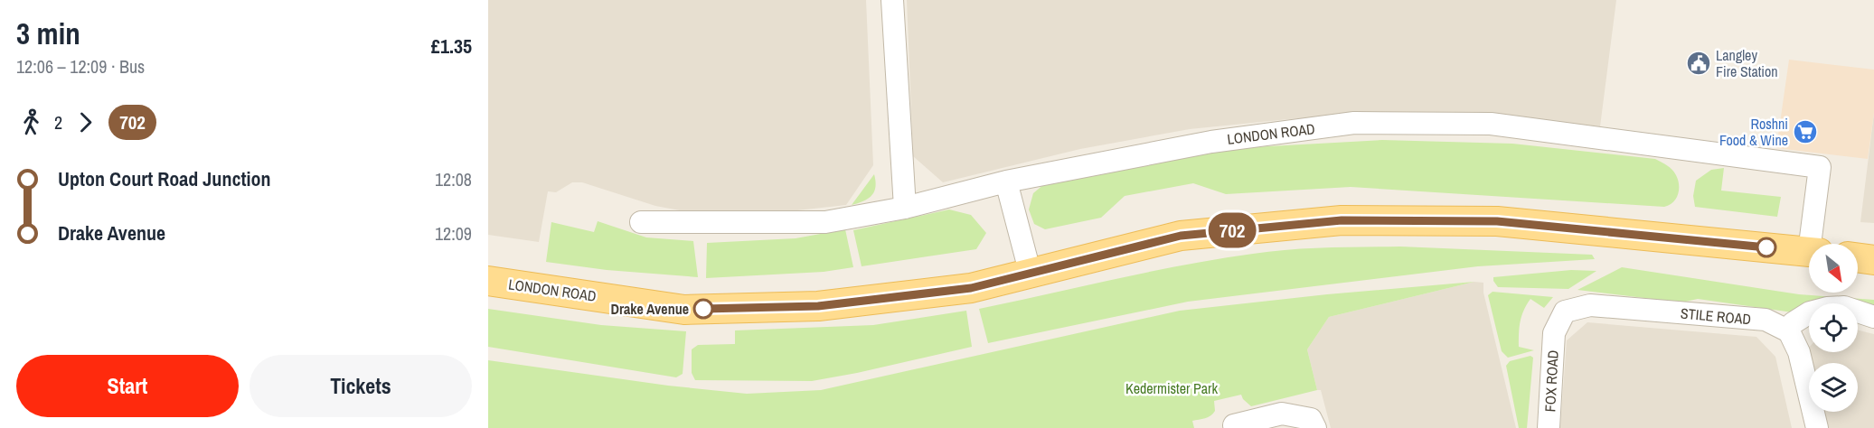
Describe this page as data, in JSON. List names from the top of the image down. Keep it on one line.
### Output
{"streets":{"main road":["LONDON ROAD"],"street":["STILE ROAD","FOX ROAD"]},"crossings":[["STILE ROAD","FOX ROAD"]],"parks":["Kedermister Park"],"places":{"public building":["Langley Fire Station"],"supermarket":["Roshni Food & Wine"],"other":["Drake Avenue"]},"lines":["bus line 702"],"north":"bottom right","page":{"heading":["3 min","12:06 – 12:09 · Bus","£1.35"],"on_map":"702","legs":["2","702"],"list":[{"name":"Upton Court Road Junction","value":"12:08"},{"name":"Drake Avenue","value":"12:09"}],"buttons":["Start","Tickets"]}}
